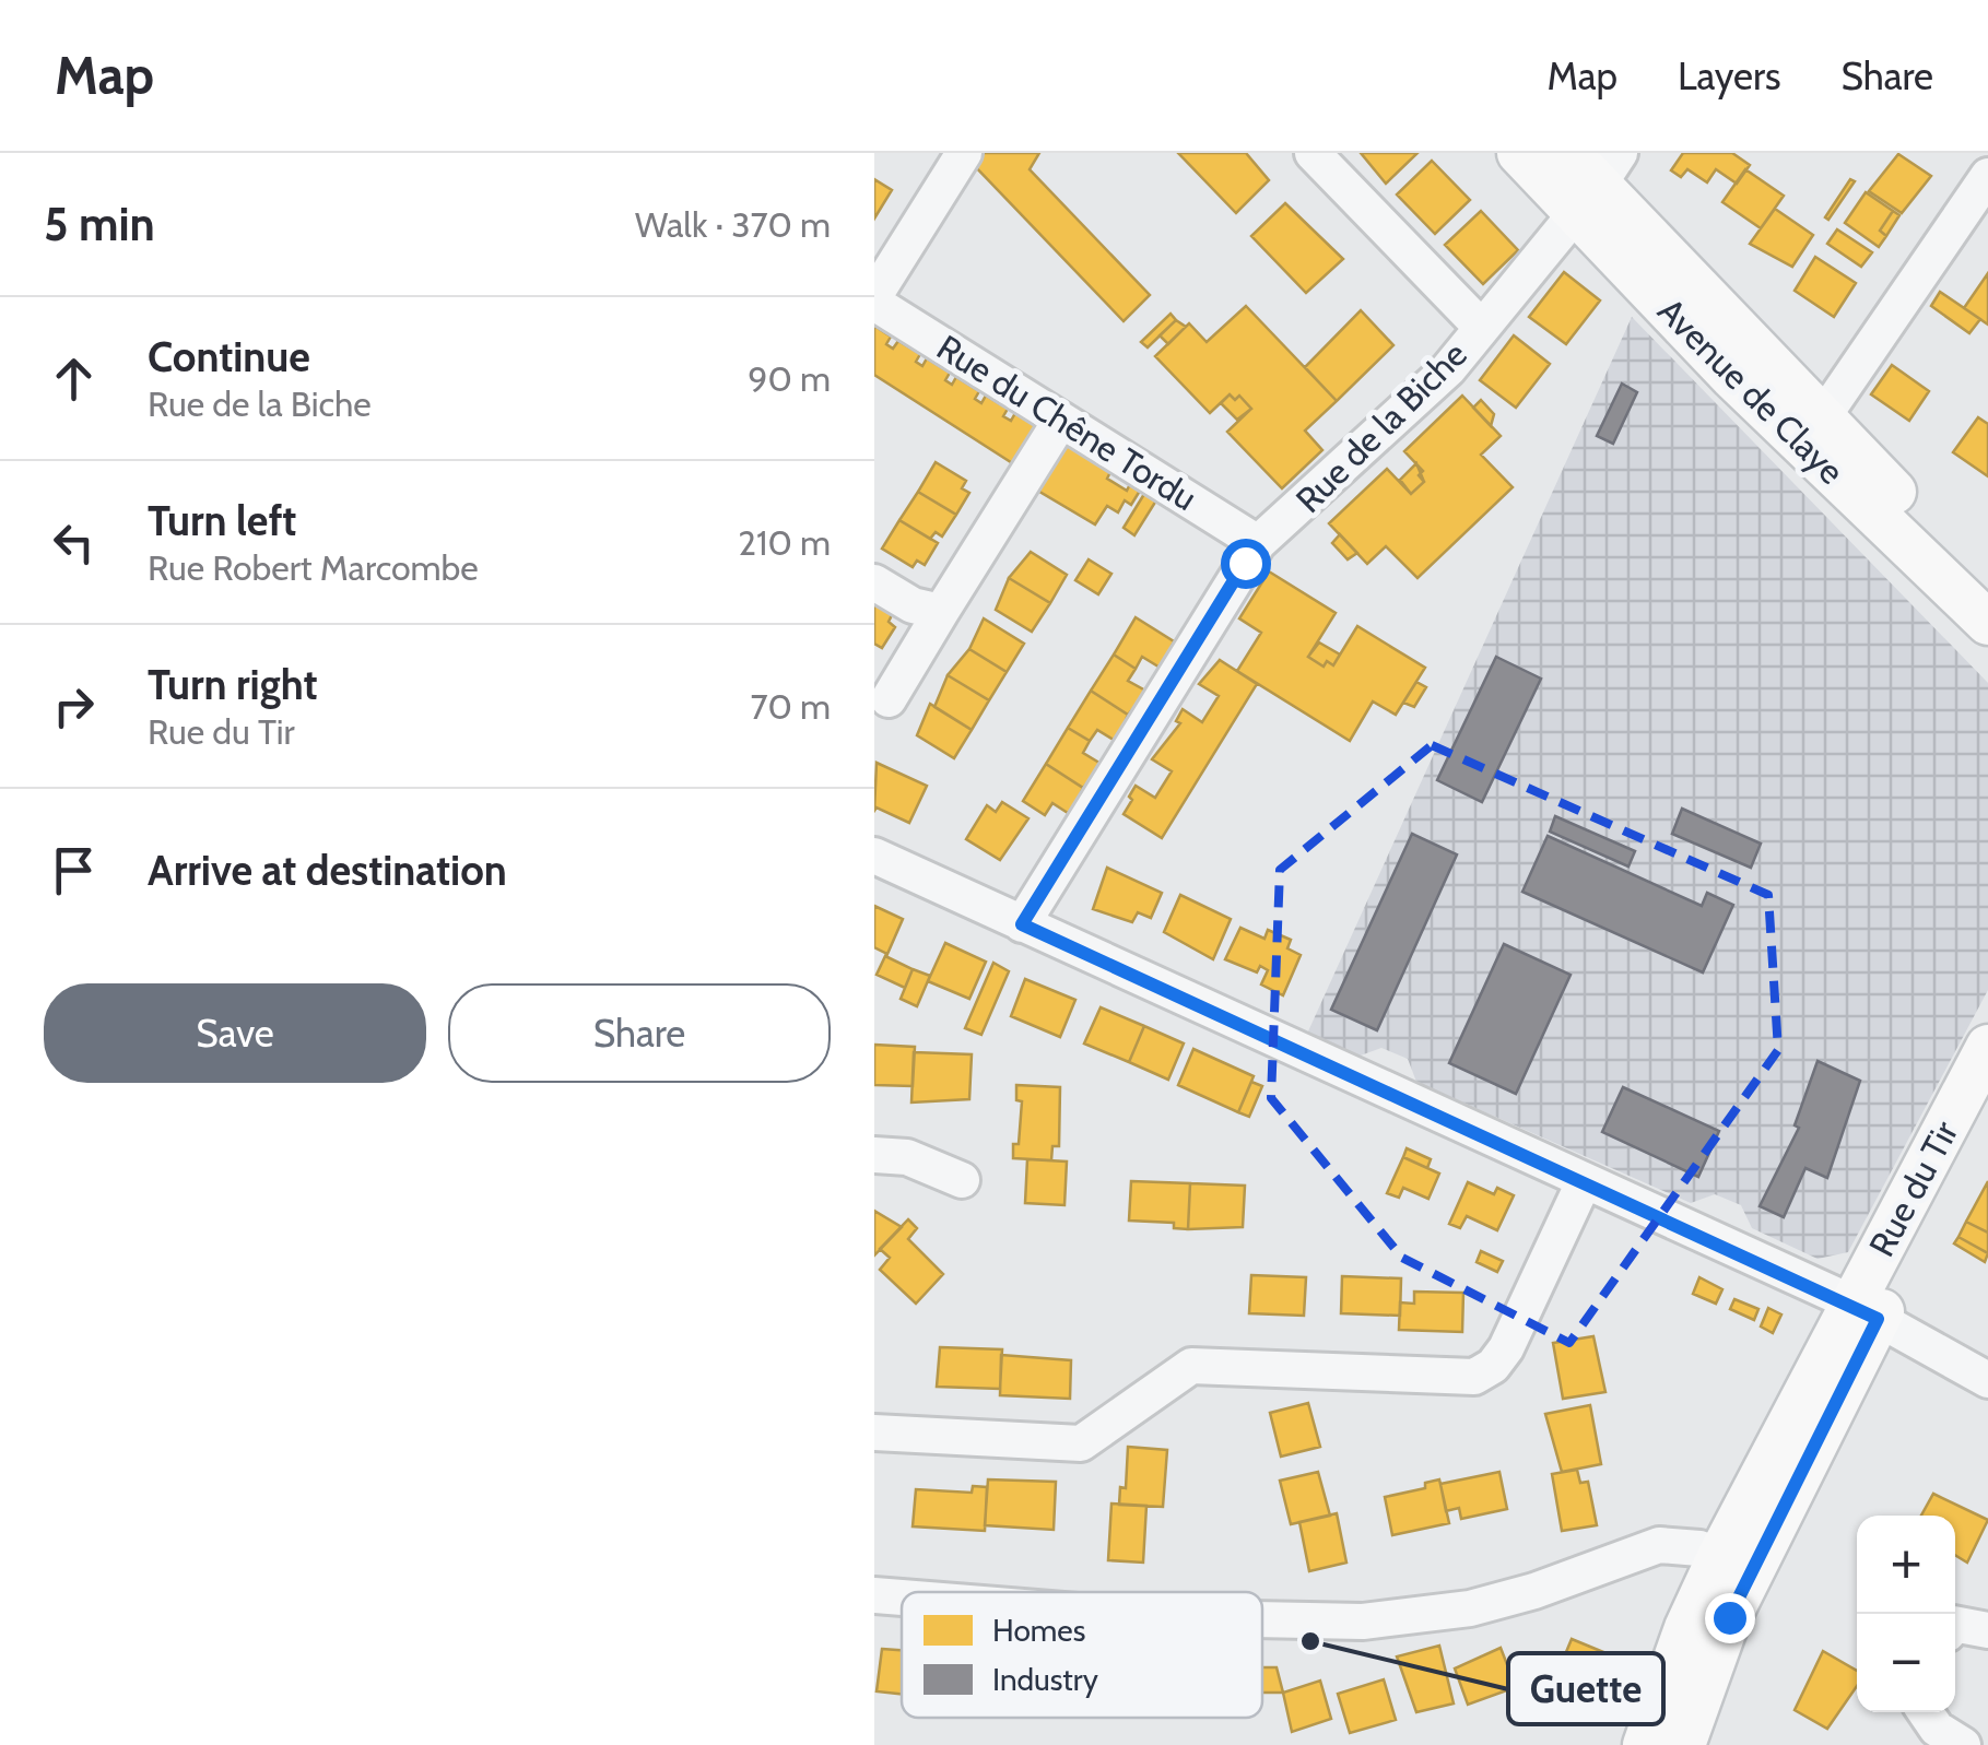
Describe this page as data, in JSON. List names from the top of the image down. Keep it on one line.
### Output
{"streets":{"main road":["Avenue de Claye","Rue du Tir"],"street":["Rue du Chêne Tordu","Rue de la Biche"]},"crossings":[["Avenue de Claye","Rue de la Biche"],["Rue du Chêne Tordu","Rue de la Biche"]],"places":["Guette"],"legend":["Homes","Industry"],"page":{"header":"Map","nav":["Map","Layers","Share"],"heading":["5 min","Walk · 370 m"],"list":[["Continue","Rue de la Biche","90 m"],["Turn left","Rue Robert Marcombe","210 m"],["Turn right","Rue du Tir","70 m"],"Arrive at destination"],"buttons":["Save","Share"],"map_buttons":["+","−"]}}
